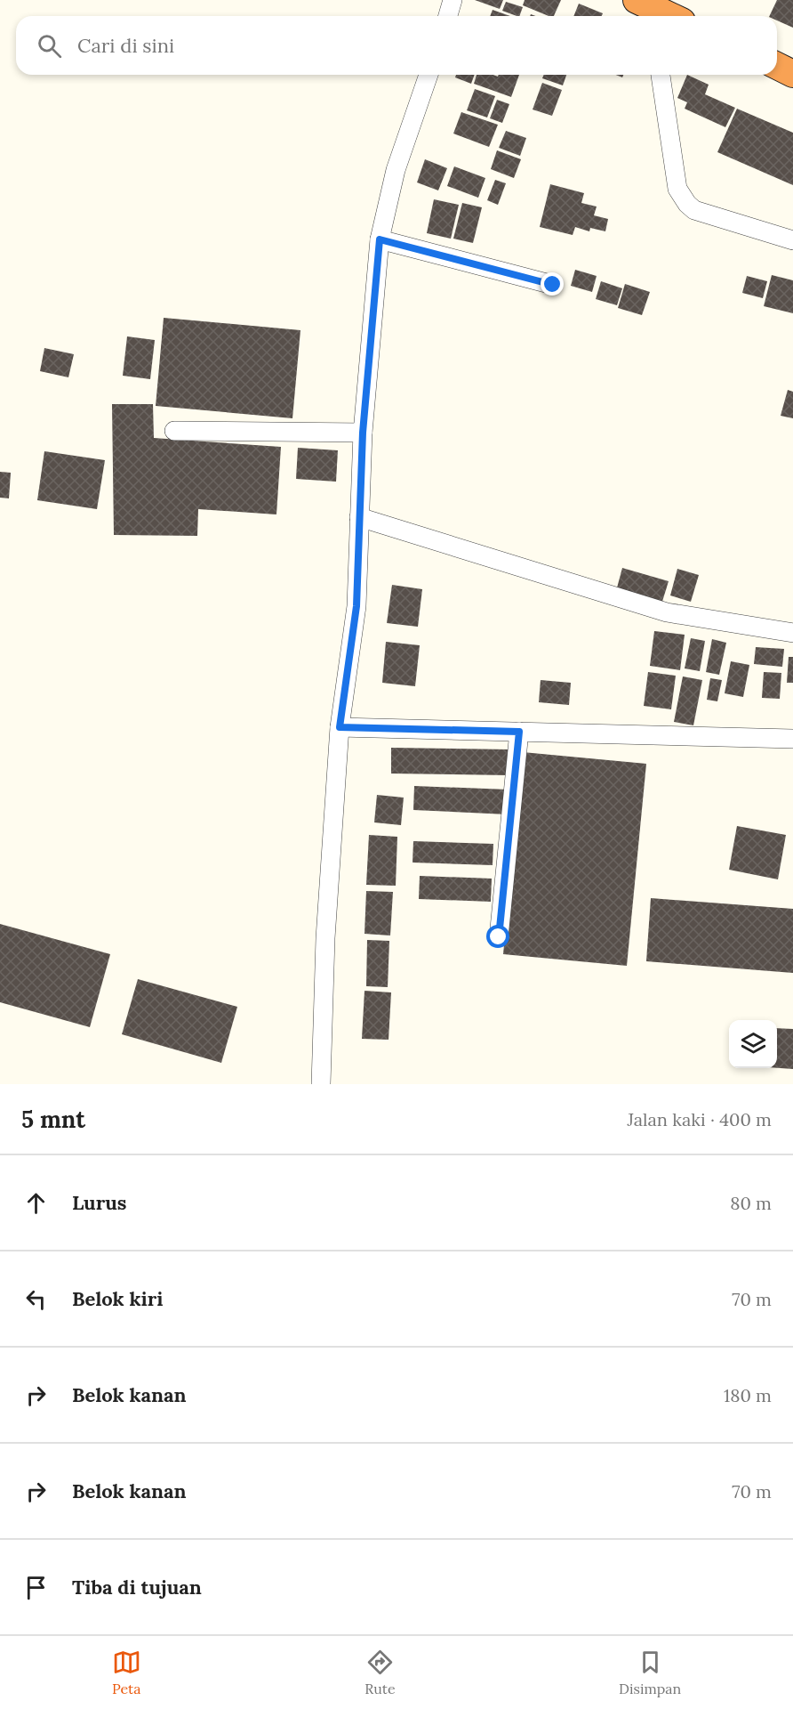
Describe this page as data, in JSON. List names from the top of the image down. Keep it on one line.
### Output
{"page":{"search":"Cari di sini","heading":["5 mnt","Jalan kaki · 400 m"],"list":[["Lurus","80 m"],["Belok kiri","70 m"],["Belok kanan","180 m"],["Belok kanan","70 m"],"Tiba di tujuan"],"nav":["Peta","Rute","Disimpan"]}}
